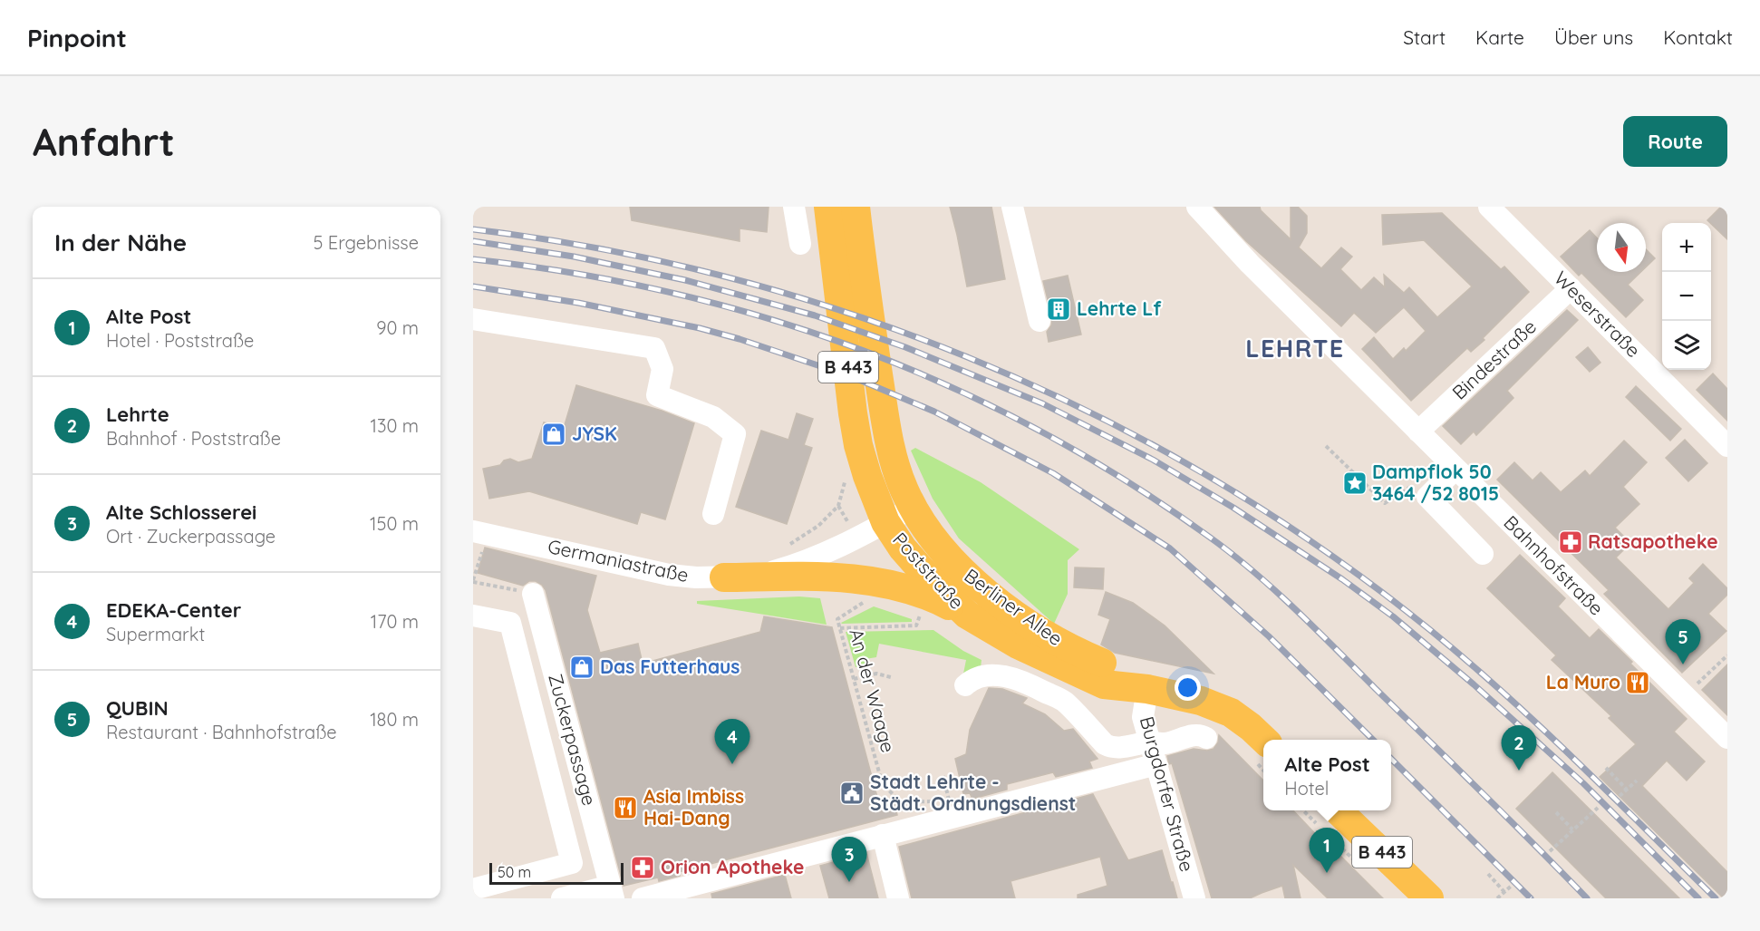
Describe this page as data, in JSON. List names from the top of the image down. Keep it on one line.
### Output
{"streets":{"main road":["B 443","Poststraße","Berliner Allee"],"street":["Weserstraße","Bindestraße","Germaniastraße","Bahnhofstraße","Zuckerpassage","Burgdorfer Straße"],"path":["An der Waage"]},"crossings":[["Weserstraße","Bindestraße"],["Bindestraße","Bahnhofstraße"],["B 443","Germaniastraße"],["B 443","Poststraße"],["Germaniastraße","Poststraße"],["Germaniastraße","Berliner Allee"],["Poststraße","Berliner Allee"],["Poststraße","Burgdorfer Straße"],["Berliner Allee","Burgdorfer Straße"]],"districts":["LEHRTE"],"places":{"building":["Lehrte Lf"],"shop":["JYSK","Das Futterhaus"],"place":["Dampflok 50 3464 /52 8015"],"pharmacy":["Ratsapotheke","Orion Apotheke"],"restaurant":["La Muro","Asia Imbiss Hai-Dang"],"public building":["Stadt Lehrte - Städt. Ordnungsdienst"]},"scale_bar":"50 m","north":"bottom","page":{"header":"Pinpoint","nav":["Start","Karte","Über uns","Kontakt"],"buttons":"Route","title":"Anfahrt","heading":["In der Nähe","5 Ergebnisse"],"map_buttons":["+","−"],"list":[{"mark":"1","name":"Alte Post","note":"Hotel · Poststraße","value":"90 m"},{"mark":"2","name":"Lehrte","note":"Bahnhof · Poststraße","value":"130 m"},{"mark":"3","name":"Alte Schlosserei","note":"Ort · Zuckerpassage","value":"150 m"},{"mark":"4","name":"EDEKA-Center","note":"Supermarkt","value":"170 m"},{"mark":"5","name":"QUBIN","note":"Restaurant · Bahnhofstraße","value":"180 m"}],"pins":["5","4","2","1","3"],"popup":["Alte Post","Hotel"],"scale":"50 m"}}
